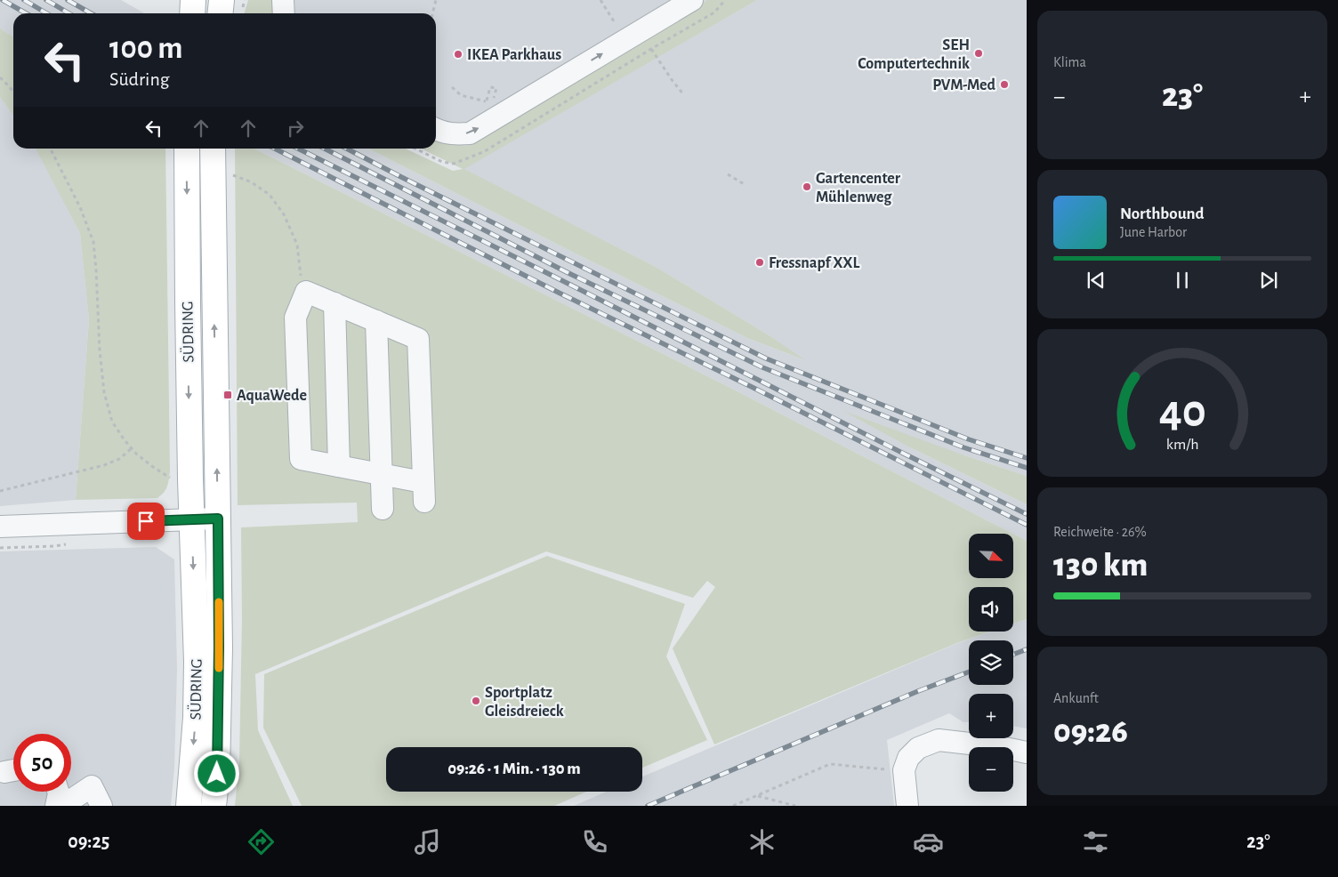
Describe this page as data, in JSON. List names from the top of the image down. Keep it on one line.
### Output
{"streets":{"main road":["SÜDRING"]},"places":{"other":["SEH Computertechnik","IKEA Parkhaus","PVM-Med","Gartencenter Mühlenweg","Fressnapf XXL","Sportplatz Gleisdreieck"],"transit":["AquaWede"]},"north":"bottom right","page":{"tile":["Klima",["Reichweite · 26%","130 km"],["Ankunft","09:26"]],"turn":["100 m","Südring"],"heat":["−","23°","+"],"song":["Northbound","June Harbor"],"map_buttons":["+","−"],"limit":"50","trip":"09:26 · 1 Min. · 130 m","tabs":["09:25","23°"],"gauge":["40","km/h"]}}
